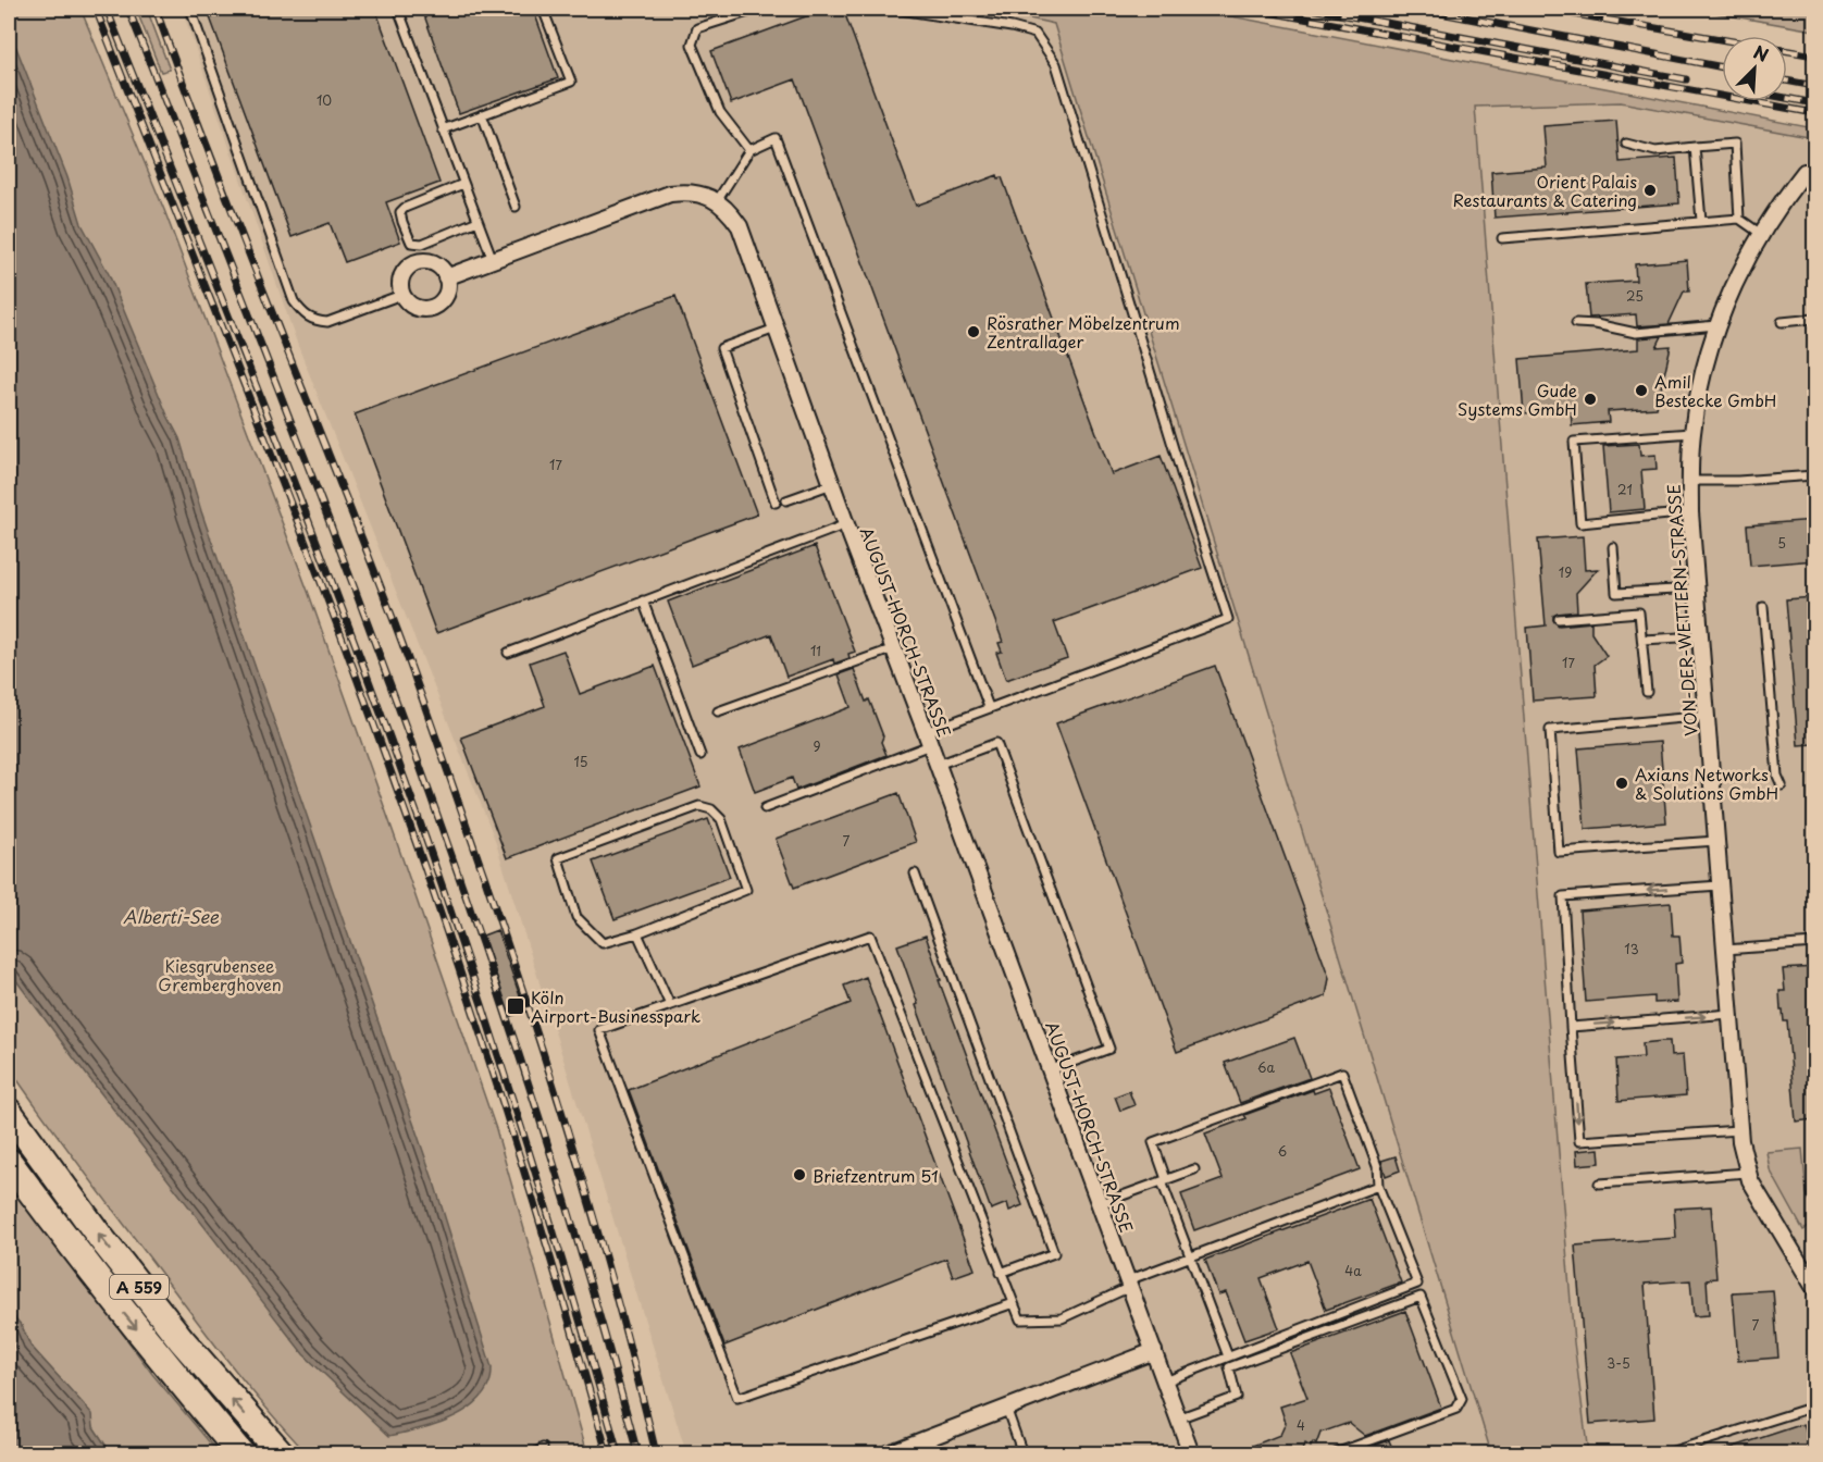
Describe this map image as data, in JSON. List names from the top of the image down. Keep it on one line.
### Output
{"streets":{"highway":["A 559"],"street":["VON-DER-WETTERN-STRASSE","AUGUST-HORCH-STRASSE"]},"water":["Alberti-See"],"parks":["Kiesgrubensee Gremberghoven"],"places":{"other":["Orient Palais Restaurants & Catering","Rösrather Möbelzentrum Zentrallager","Amil Bestecke GmbH","Gude Systems GmbH","Axians Networks & Solutions GmbH","Briefzentrum 51"],"transit":["Köln Airport-Businesspark"]},"house_numbers":["10","25","17","21","5","19","11","17","9","15","7","13","6a","6","4a","7","3-5","4"],"north":"top right"}
